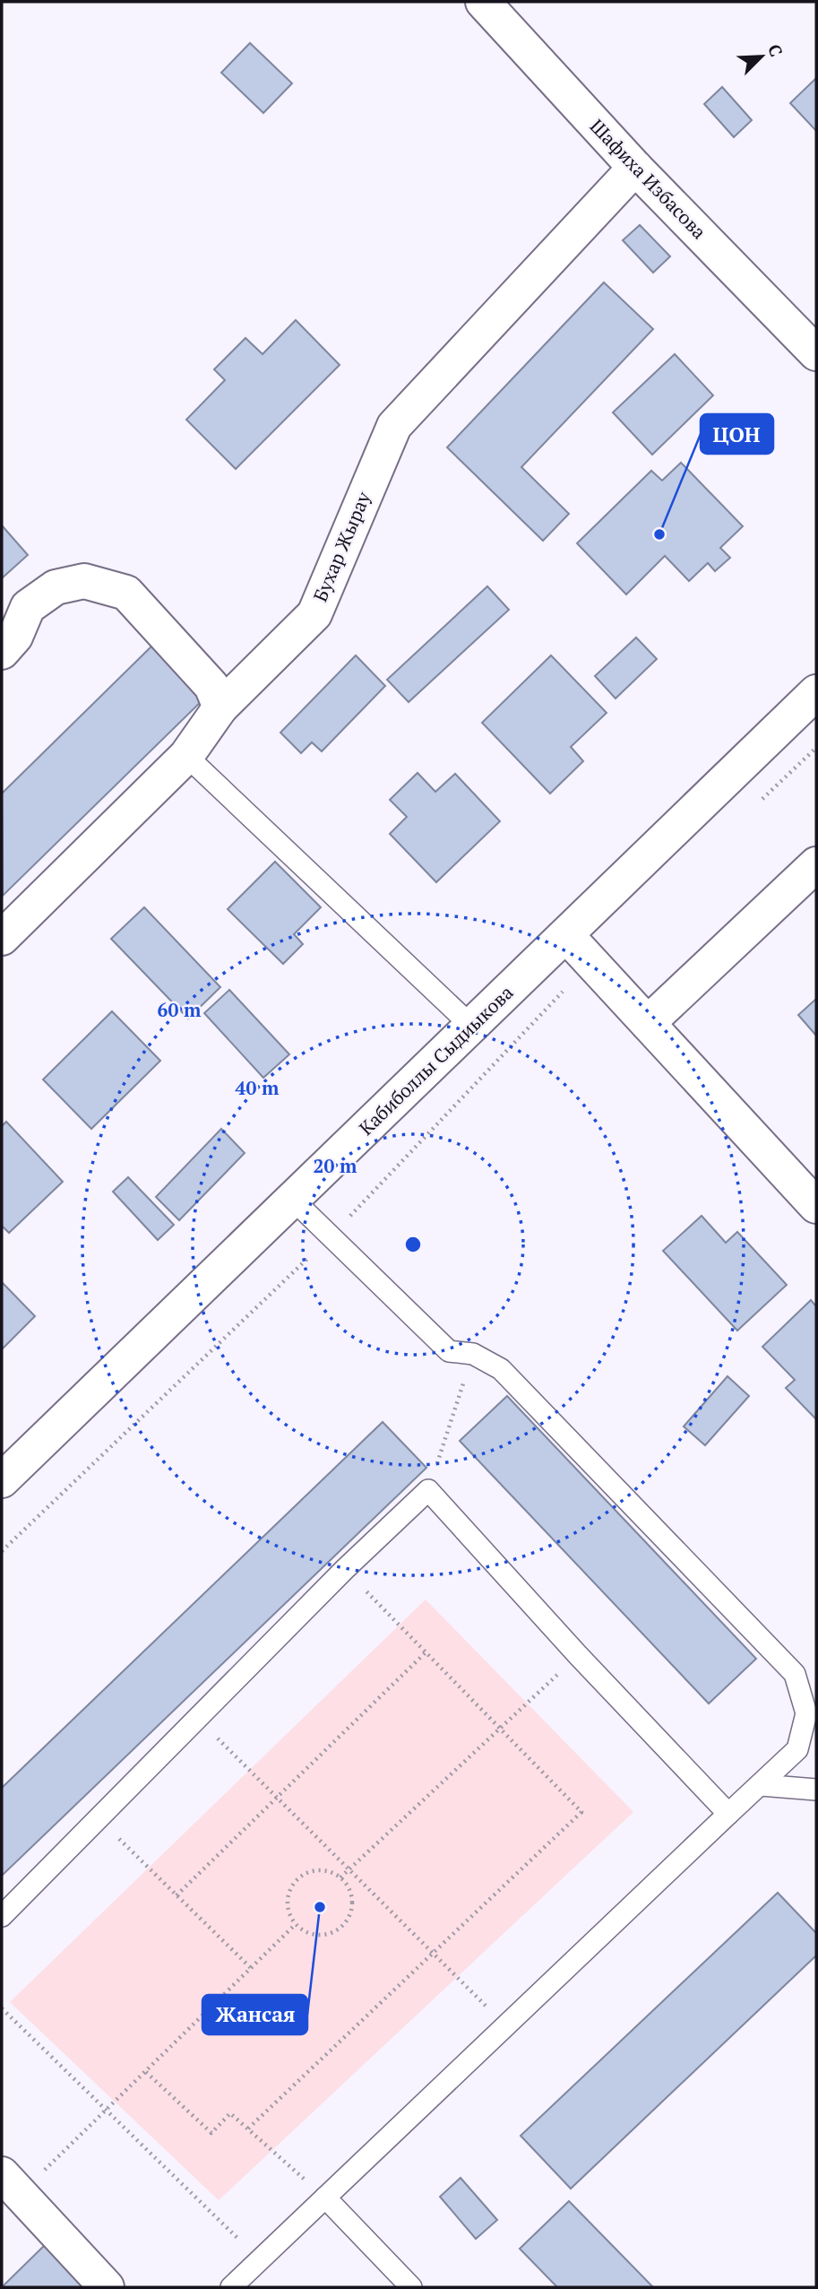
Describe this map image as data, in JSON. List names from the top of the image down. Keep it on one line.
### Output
{"streets":{"street":["Шафиха Избасова","Бухар Жырау","Кабиболлы Сыдиыкова"]},"crossings":[["Шафиха Избасова","Бухар Жырау"]],"places":["ЦОН","Жансая"],"north":"top right","rings":["60 m","40 m","20 m"]}
